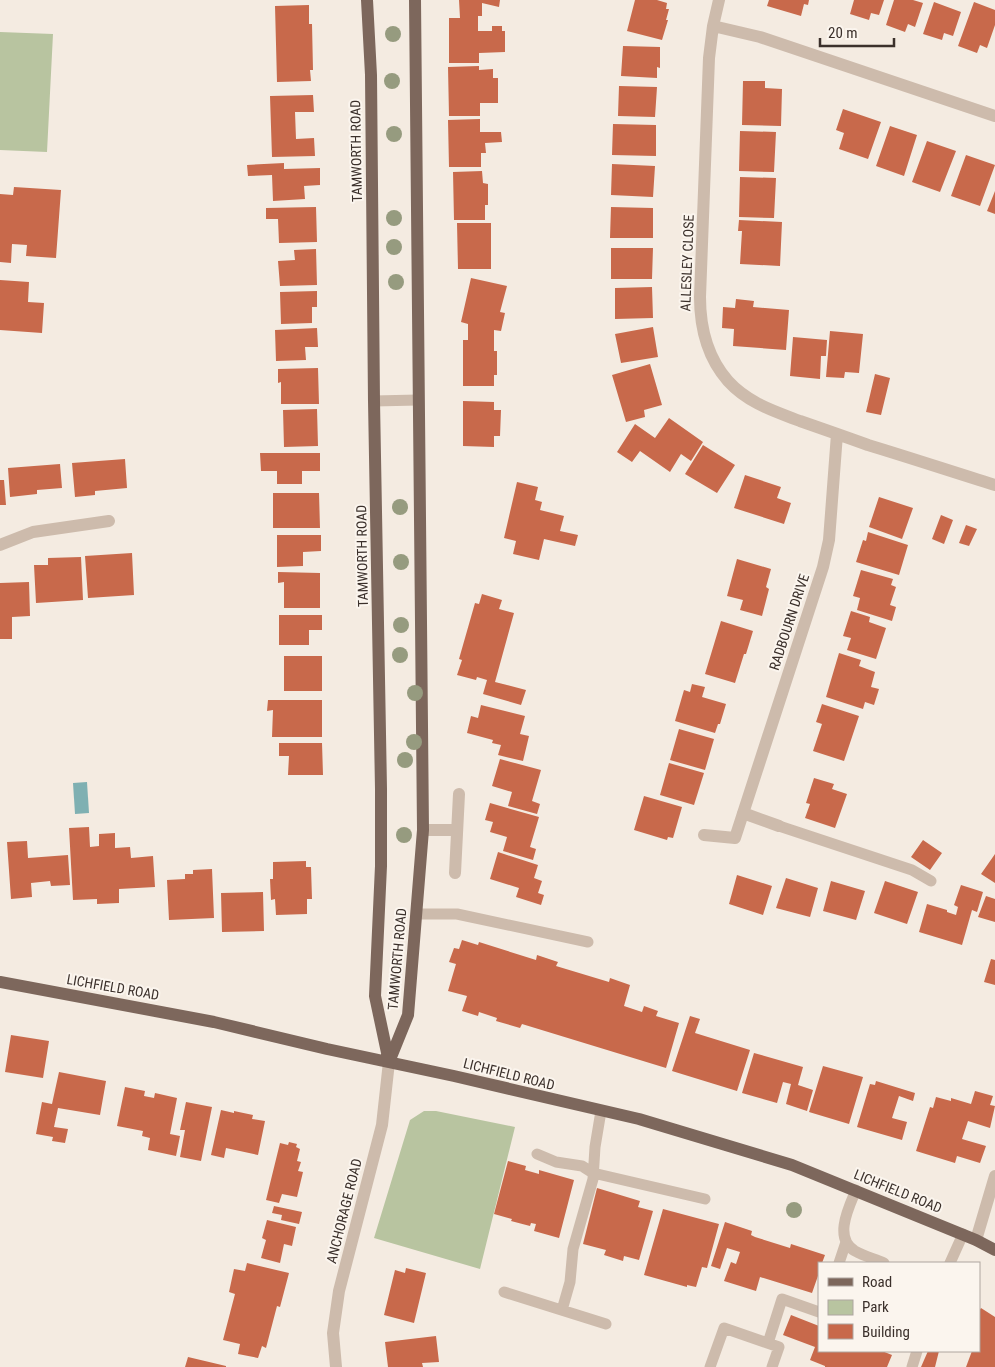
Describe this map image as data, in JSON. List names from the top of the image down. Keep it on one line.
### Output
{"streets":{"main road":["TAMWORTH ROAD","LICHFIELD ROAD"],"street":["ALLESLEY CLOSE","RADBOURN DRIVE","ANCHORAGE ROAD"]},"crossings":[["TAMWORTH ROAD","LICHFIELD ROAD"],["TAMWORTH ROAD","ANCHORAGE ROAD"],["ALLESLEY CLOSE","RADBOURN DRIVE"],["LICHFIELD ROAD","ANCHORAGE ROAD"]],"legend":["Road","Park","Building"],"scale_bar":"20 m"}
